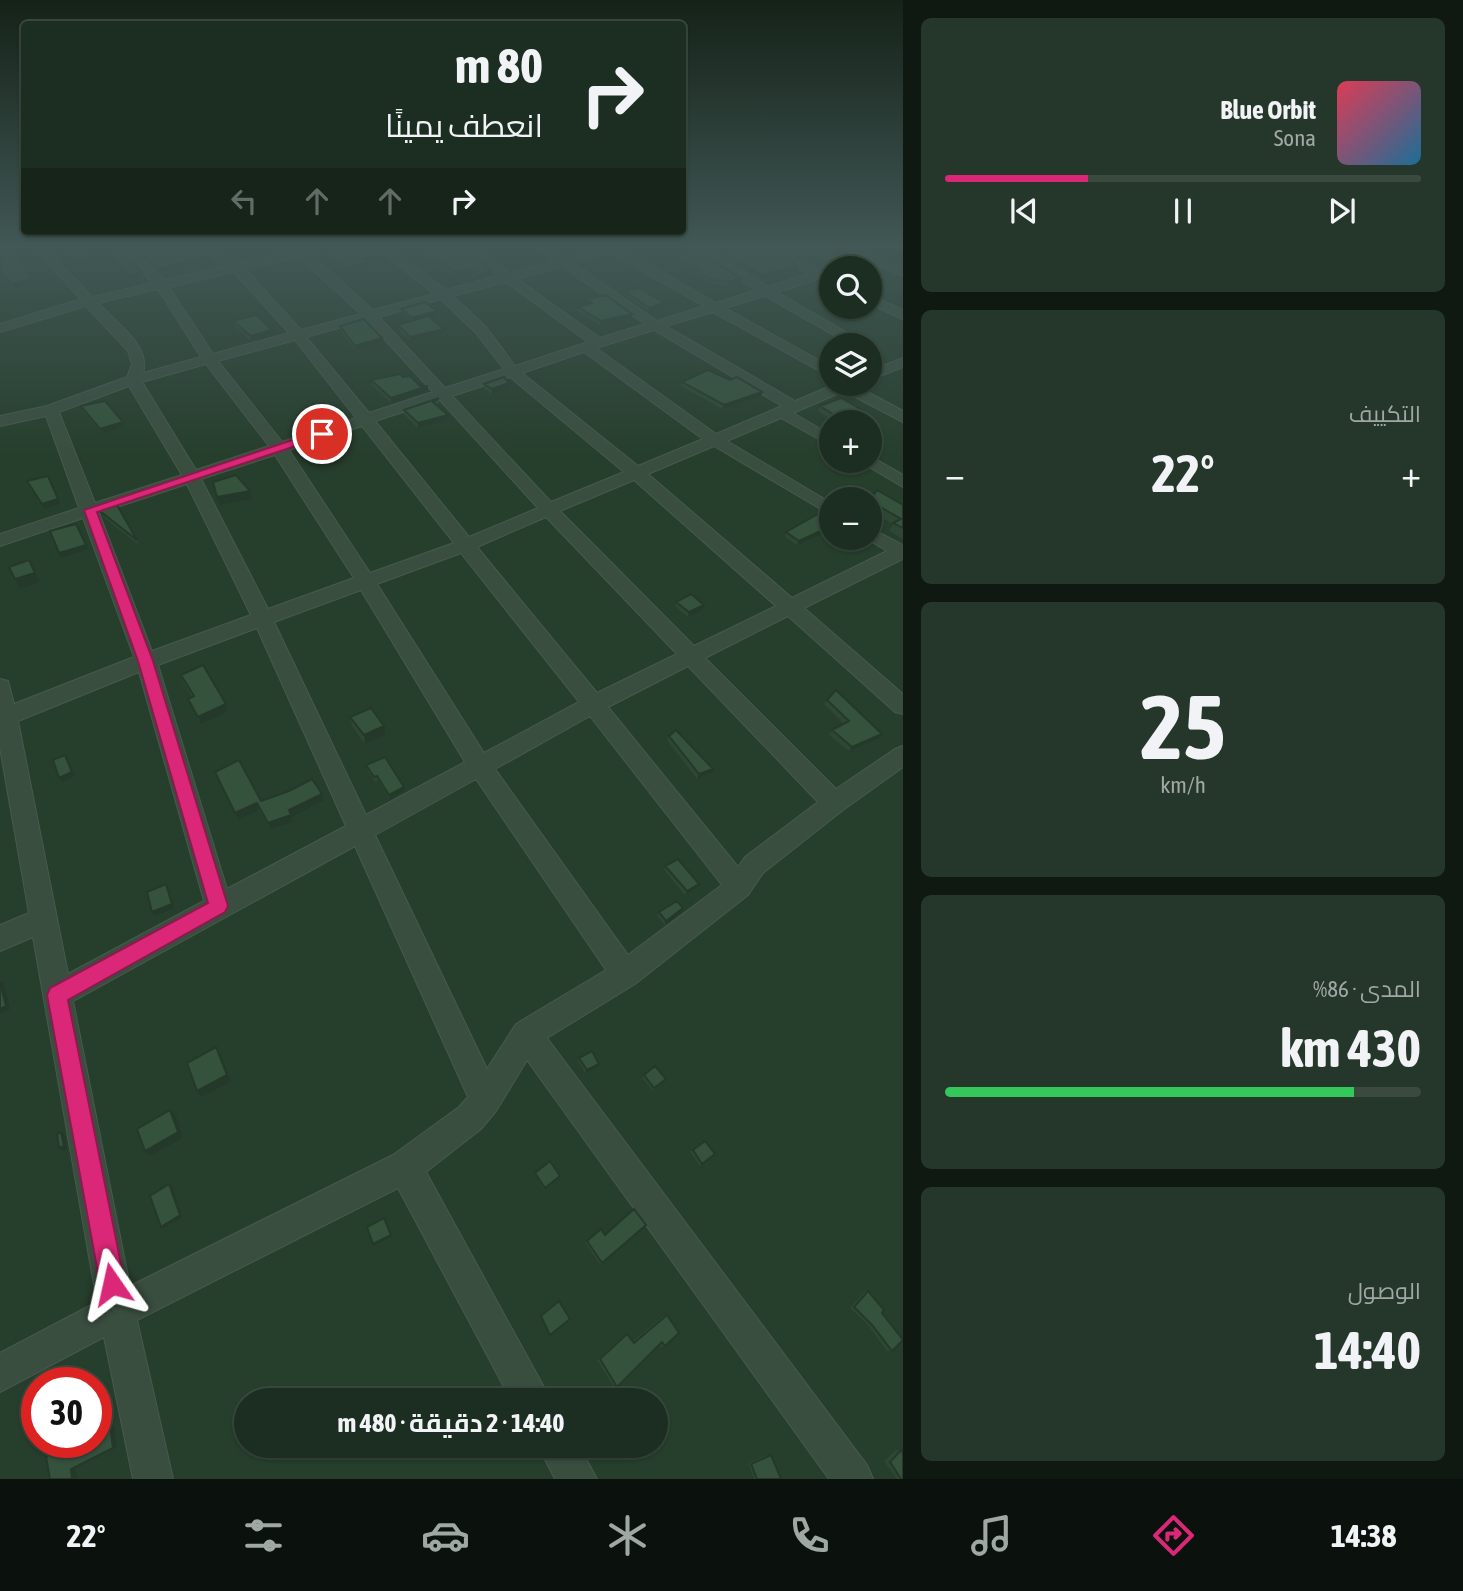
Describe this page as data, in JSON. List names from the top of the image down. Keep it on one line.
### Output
{"page":{"turn":["80 m","انعطف يمينًا"],"song":["Blue Orbit","Sona"],"map_buttons":["+","−"],"tile":["التكييف",["25","km/h"],["المدى · 86%","430 km"],["الوصول","14:40"]],"heat":["−","22°","+"],"limit":"30","trip":"14:40 · 2 دقيقة · 480 m","tabs":["14:38","22°"]}}
